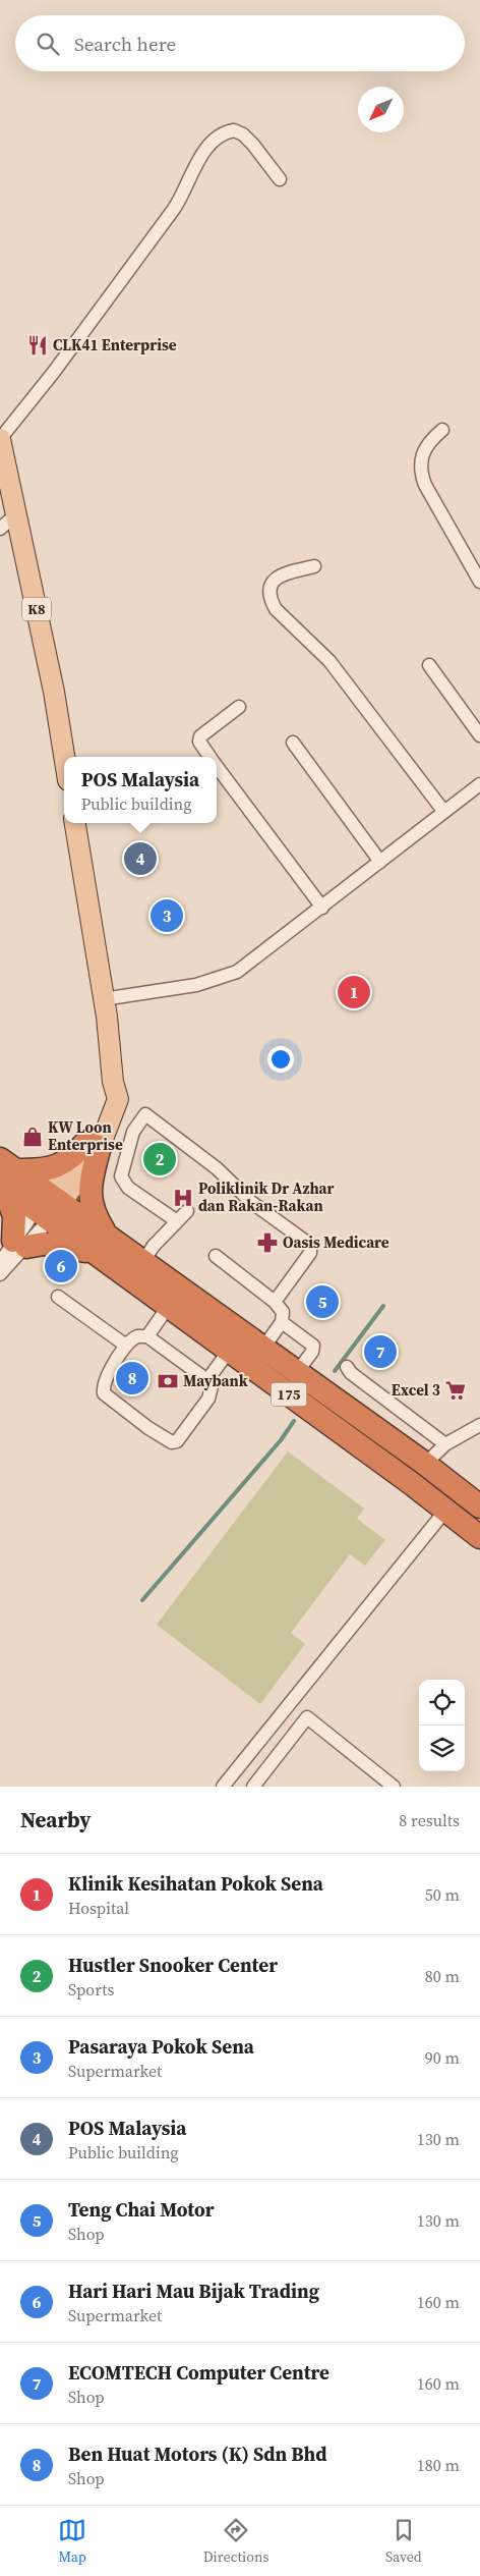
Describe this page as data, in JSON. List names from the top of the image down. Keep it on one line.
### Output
{"streets":{"highway":["175"],"main road":["K8"]},"places":{"restaurant":["CLK41 Enterprise"],"shop":["KW Loon Enterprise"],"hospital":["Poliklinik Dr Azhar dan Rakan-Rakan"],"pharmacy":["Oasis Medicare"],"bank":["Maybank"],"supermarket":["Excel 3"]},"north":"bottom left","page":{"search":"Search here","popup":["POS Malaysia","Public building"],"pins":["4","3","1","2","6","5","7","8"],"heading":["Nearby","8 results"],"list":[{"mark":"1","name":"Klinik Kesihatan Pokok Sena","note":"Hospital","value":"50 m"},{"mark":"2","name":"Hustler Snooker Center","note":"Sports","value":"80 m"},{"mark":"3","name":"Pasaraya Pokok Sena","note":"Supermarket","value":"90 m"},{"mark":"4","name":"POS Malaysia","note":"Public building","value":"130 m"},{"mark":"5","name":"Teng Chai Motor","note":"Shop","value":"130 m"},{"mark":"6","name":"Hari Hari Mau Bijak Trading","note":"Supermarket","value":"160 m"},{"mark":"7","name":"ECOMTECH Computer Centre","note":"Shop","value":"160 m"},{"mark":"8","name":"Ben Huat Motors (K) Sdn Bhd","note":"Shop","value":"180 m"}],"nav":["Map","Directions","Saved"]}}
